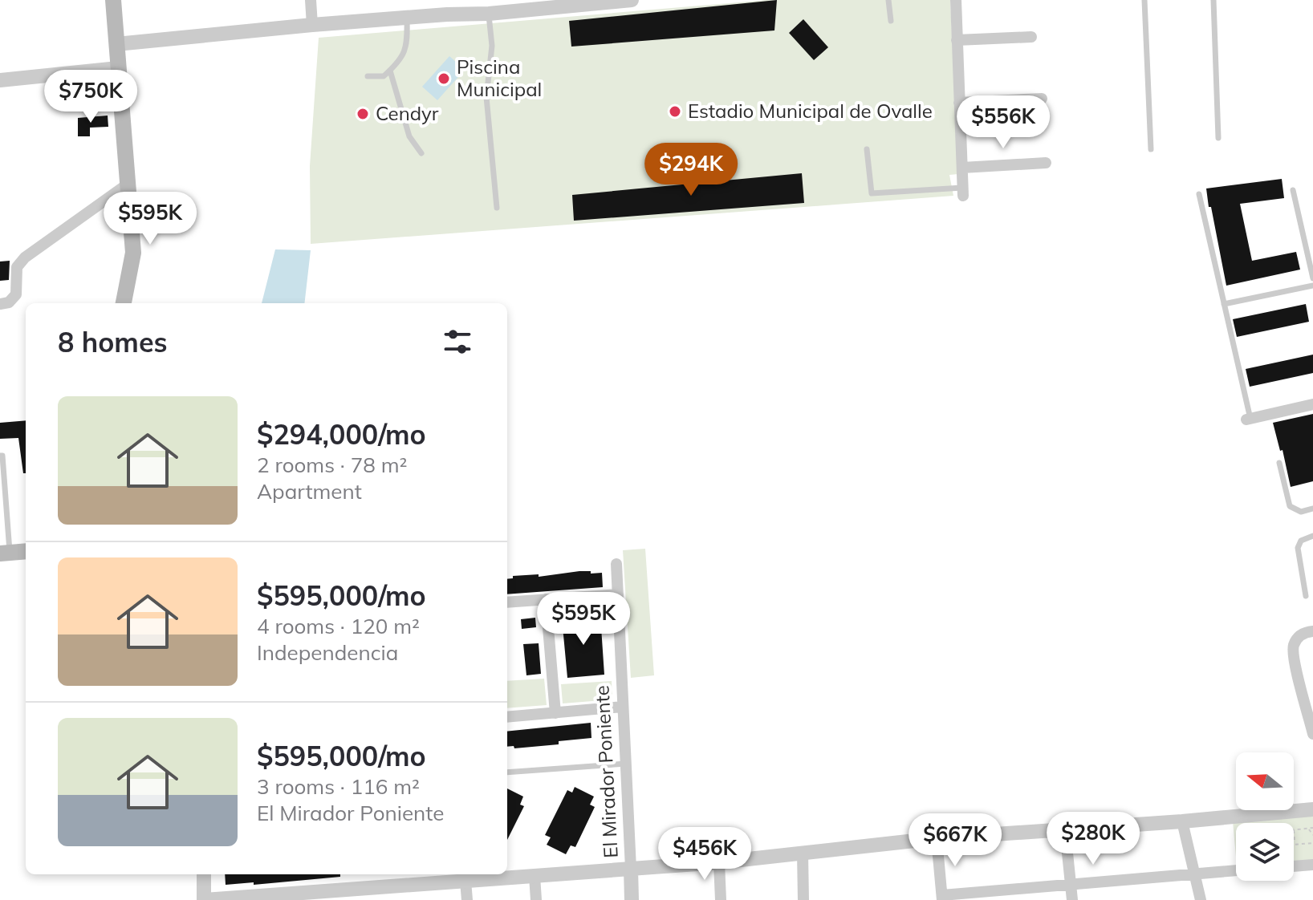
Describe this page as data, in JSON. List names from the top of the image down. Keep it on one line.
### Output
{"streets":{"street":["El Mirador Poniente"]},"places":["Piscina Municipal","Estadio Municipal de Ovalle","Cendyr"],"north":"left","page":{"price":["$750K","$556K","$294K","$595K","$595K","$280K","$667K","$456K"],"heading":"8 homes","list":[{"name":"$294,000/mo","note":"2 rooms · 78 m² · Apartment"},{"name":"$595,000/mo","note":"4 rooms · 120 m² · Independencia"},{"name":"$595,000/mo","note":"3 rooms · 116 m² · El Mirador Poniente"}]}}
